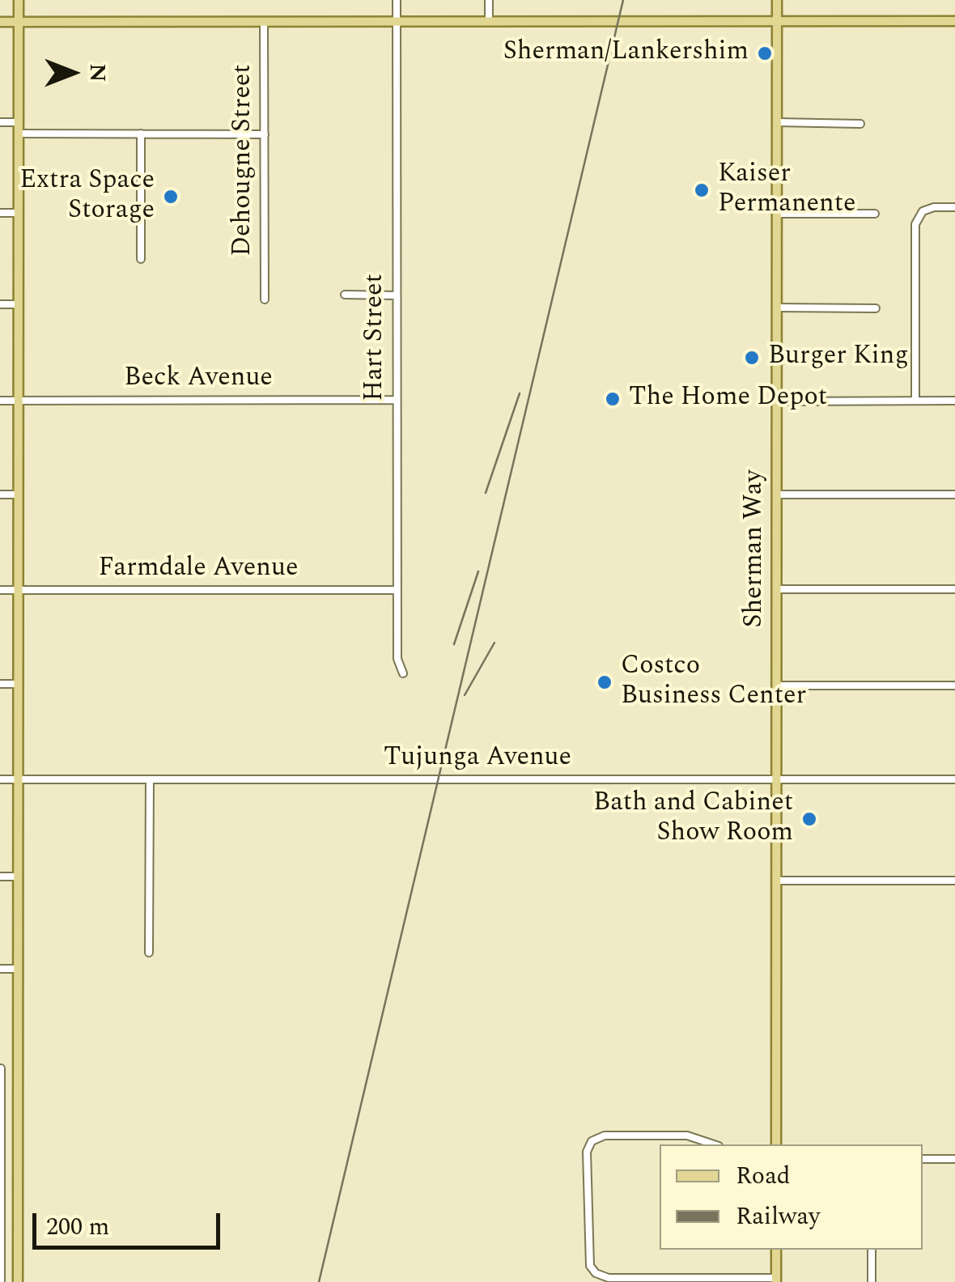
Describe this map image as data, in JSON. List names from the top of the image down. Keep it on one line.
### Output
{"streets":{"main road":["Sherman Way"],"street":["Dehougne Street","Hart Street","Beck Avenue","Farmdale Avenue","Tujunga Avenue"]},"crossings":[["Hart Street","Beck Avenue"],["Hart Street","Farmdale Avenue"],["Sherman Way","Tujunga Avenue"]],"places":["Sherman/Lankershim","Kaiser Permanente","Extra Space Storage","Burger King","The Home Depot","Costco Business Center","Bath and Cabinet Show Room"],"legend":["Road","Railway"],"scale_bar":"200 m","north":"right"}
